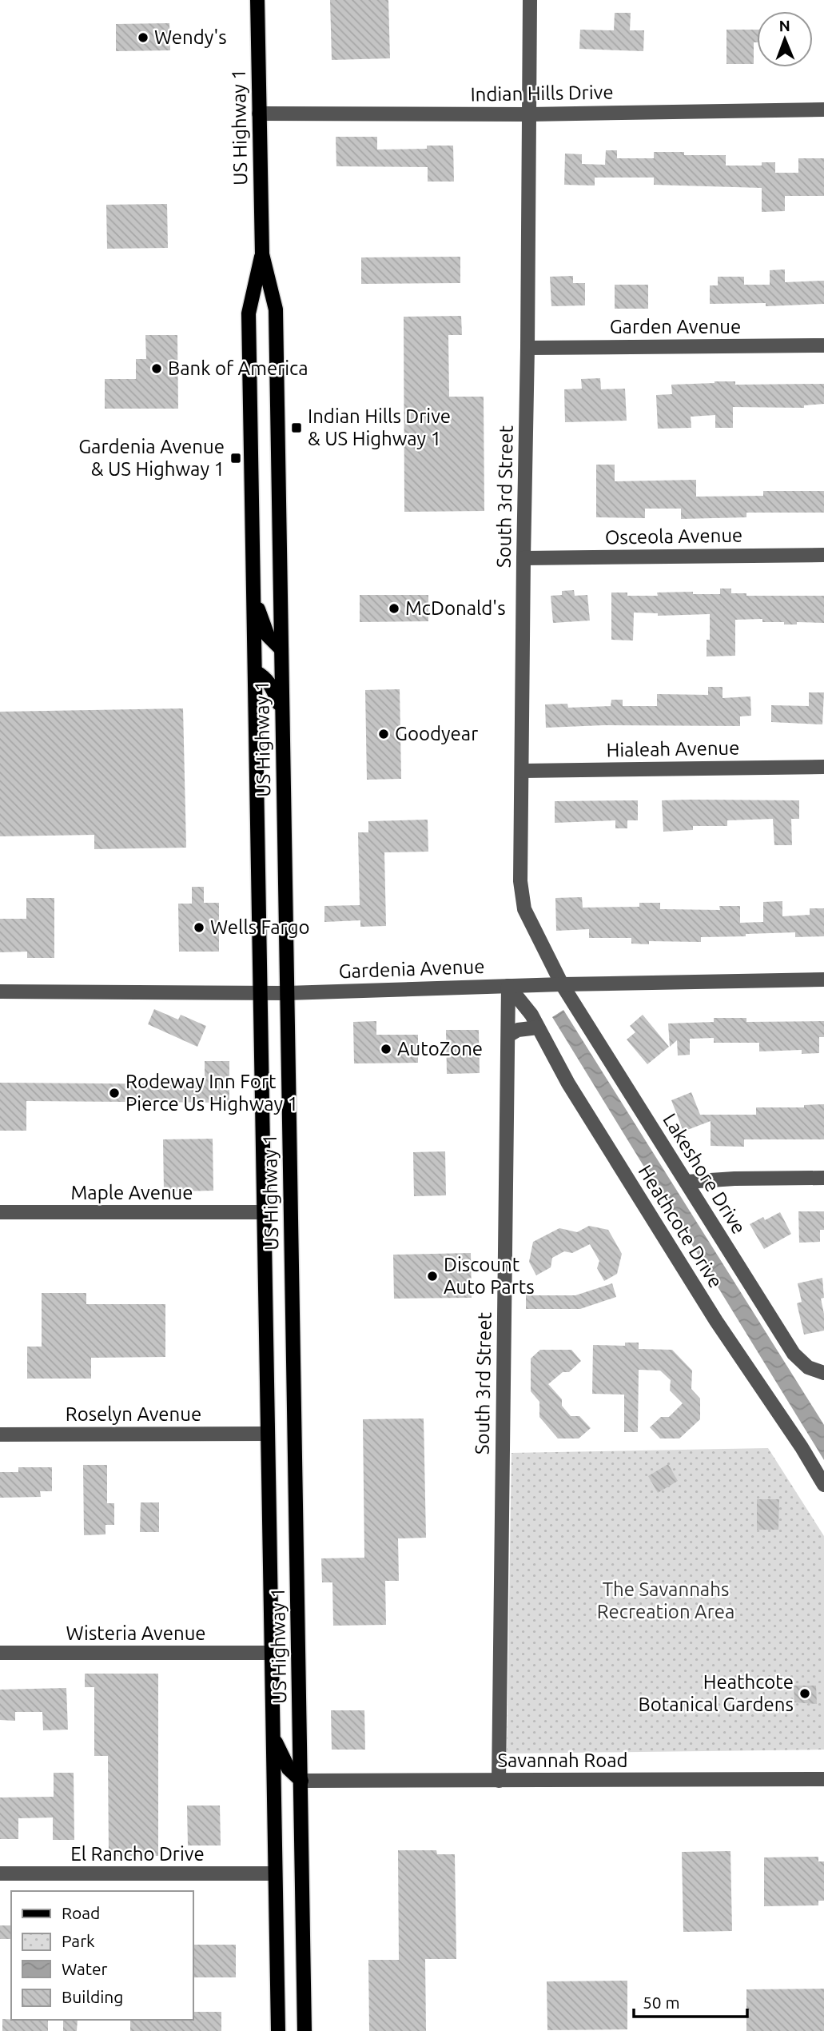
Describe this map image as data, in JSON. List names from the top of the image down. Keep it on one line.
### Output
{"streets":{"main road":["US Highway 1"],"street":["Indian Hills Drive","Garden Avenue","South 3rd Street","Osceola Avenue","Hialeah Avenue","Gardenia Avenue","Lakeshore Drive","Maple Avenue","Heathcote Drive","Roselyn Avenue","Wisteria Avenue","Savannah Road","El Rancho Drive"]},"crossings":[["Indian Hills Drive","US Highway 1"],["Indian Hills Drive","South 3rd Street"],["US Highway 1","Gardenia Avenue"],["US Highway 1","Maple Avenue"],["US Highway 1","Roselyn Avenue"],["US Highway 1","Wisteria Avenue"],["US Highway 1","Savannah Road"],["US Highway 1","El Rancho Drive"],["Garden Avenue","South 3rd Street"],["South 3rd Street","Osceola Avenue"],["South 3rd Street","Hialeah Avenue"],["South 3rd Street","Gardenia Avenue"],["South 3rd Street","Lakeshore Drive"],["South 3rd Street","Heathcote Drive"],["South 3rd Street","Savannah Road"],["Gardenia Avenue","Lakeshore Drive"],["Gardenia Avenue","Heathcote Drive"]],"parks":["The Savannahs Recreation Area"],"places":{"other":["Wendy's","Bank of America","McDonald's","Goodyear","Wells Fargo","AutoZone","Rodeway Inn Fort Pierce Us Highway 1","Discount Auto Parts","Heathcote Botanical Gardens"],"transit":["Indian Hills Drive & US Highway 1","Gardenia Avenue & US Highway 1"]},"legend":["Road","Park","Water","Building"],"scale_bar":"50 m","north":"top"}
